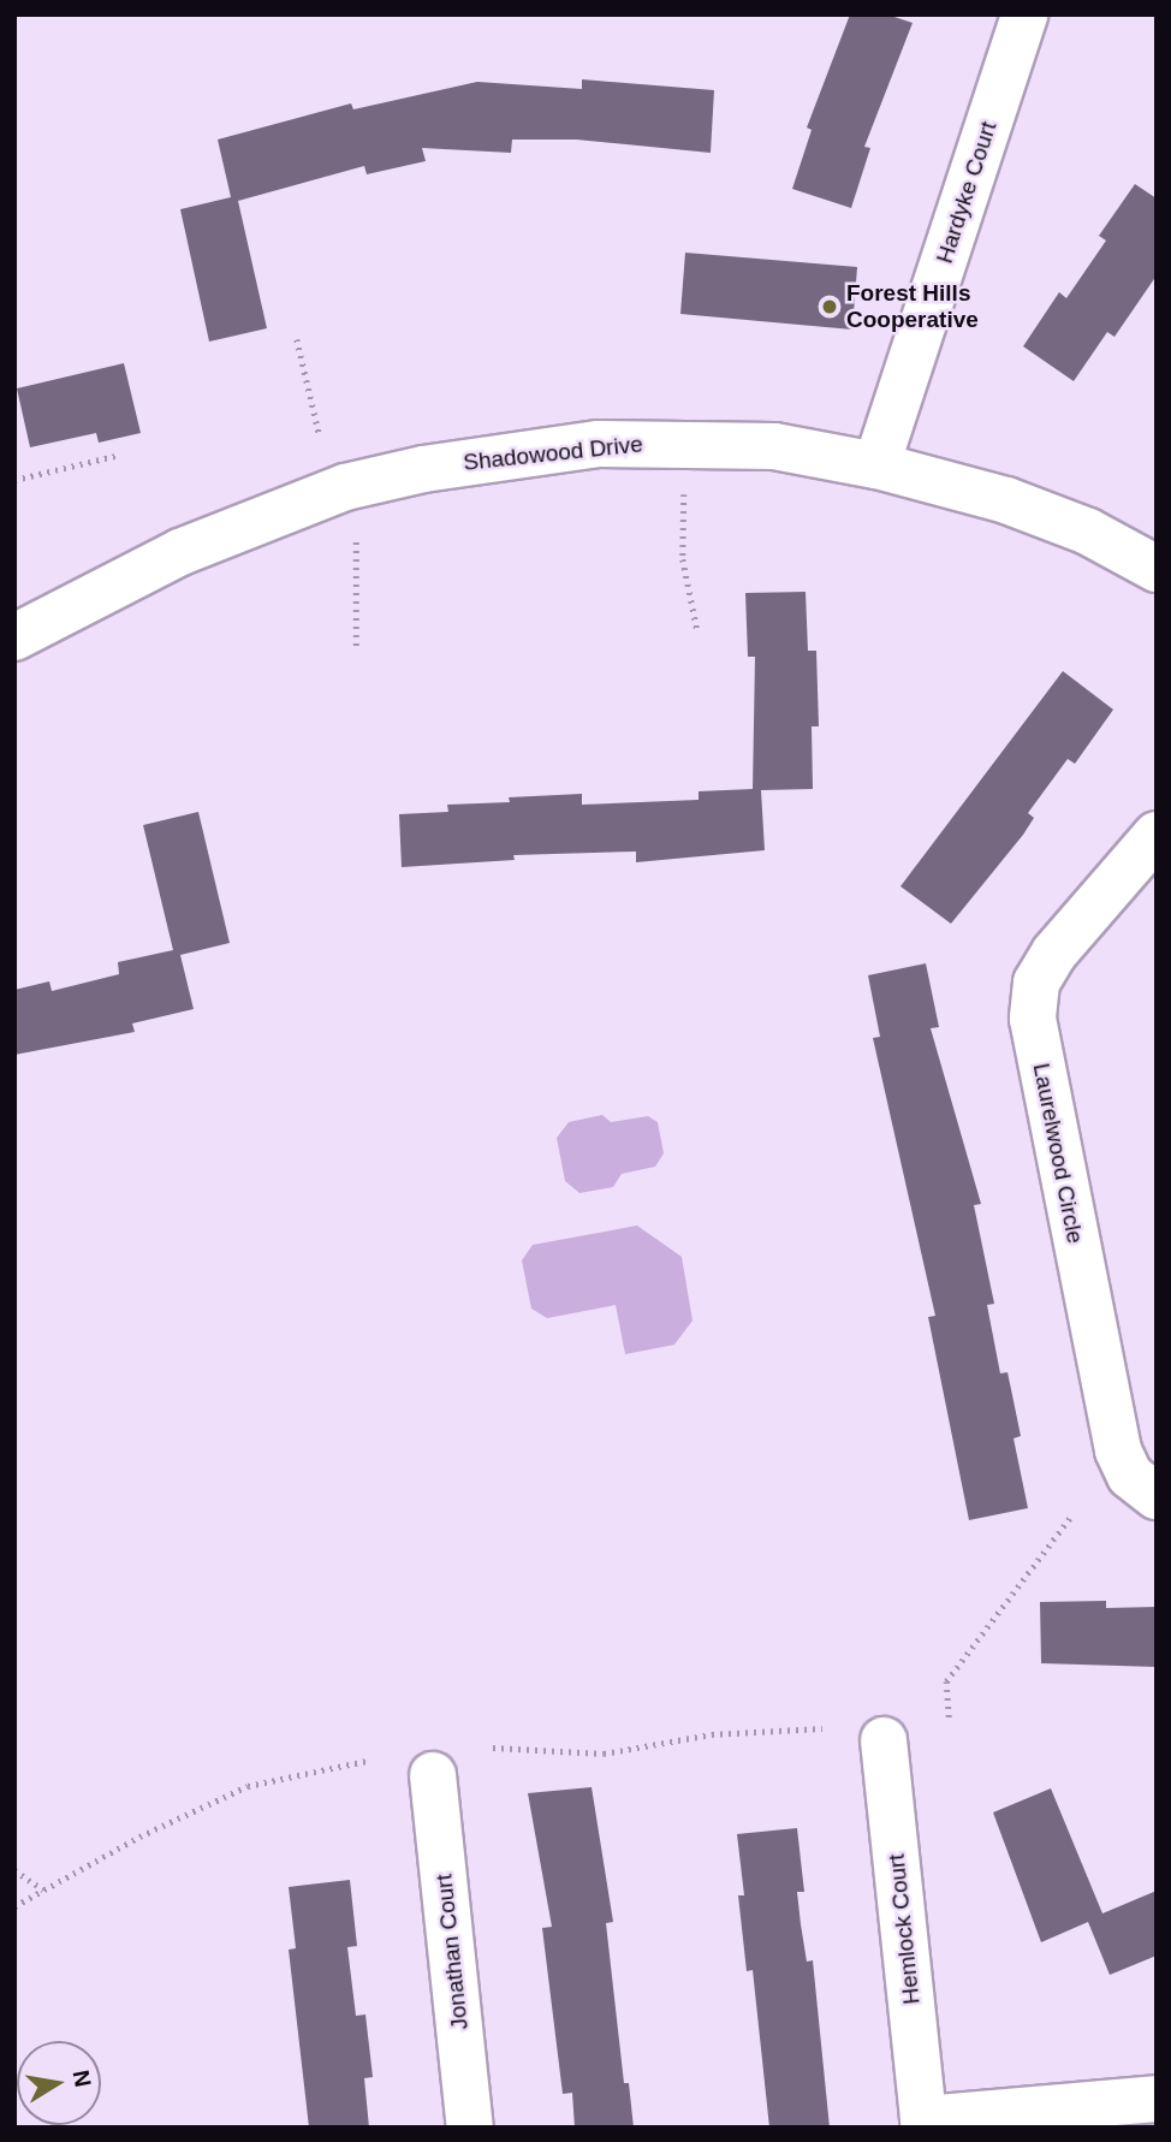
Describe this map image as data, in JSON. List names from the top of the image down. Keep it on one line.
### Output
{"streets":{"street":["Hardyke Court","Shadowood Drive","Laurelwood Circle","Hemlock Court","Jonathan Court"]},"crossings":[["Hardyke Court","Shadowood Drive"]],"places":["Forest Hills Cooperative"],"north":"right"}
